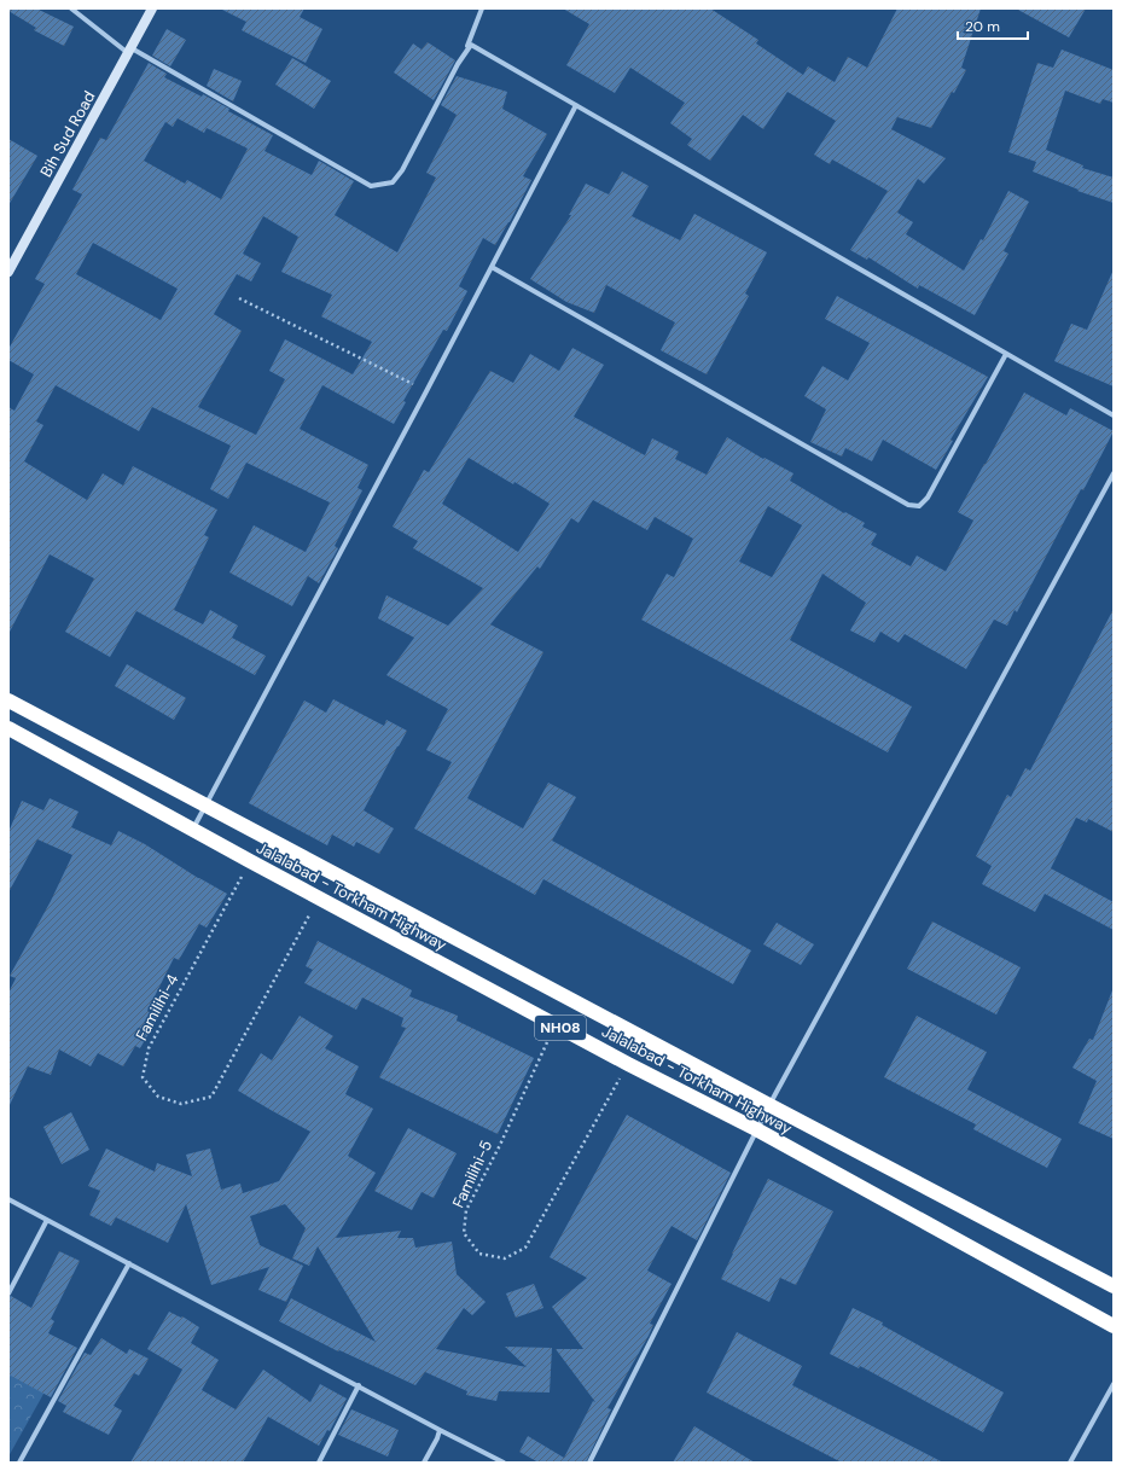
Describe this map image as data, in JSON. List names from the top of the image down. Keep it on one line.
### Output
{"streets":{"highway":["Jalalabad - Torkham Highway","NH08"],"main road":["Bih Sud Road"],"path":["Familihi-4","Familihi-5"]},"crossings":[["Jalalabad - Torkham Highway","Familihi-4"],["Jalalabad - Torkham Highway","Familihi-5"]],"scale_bar":"20 m"}
